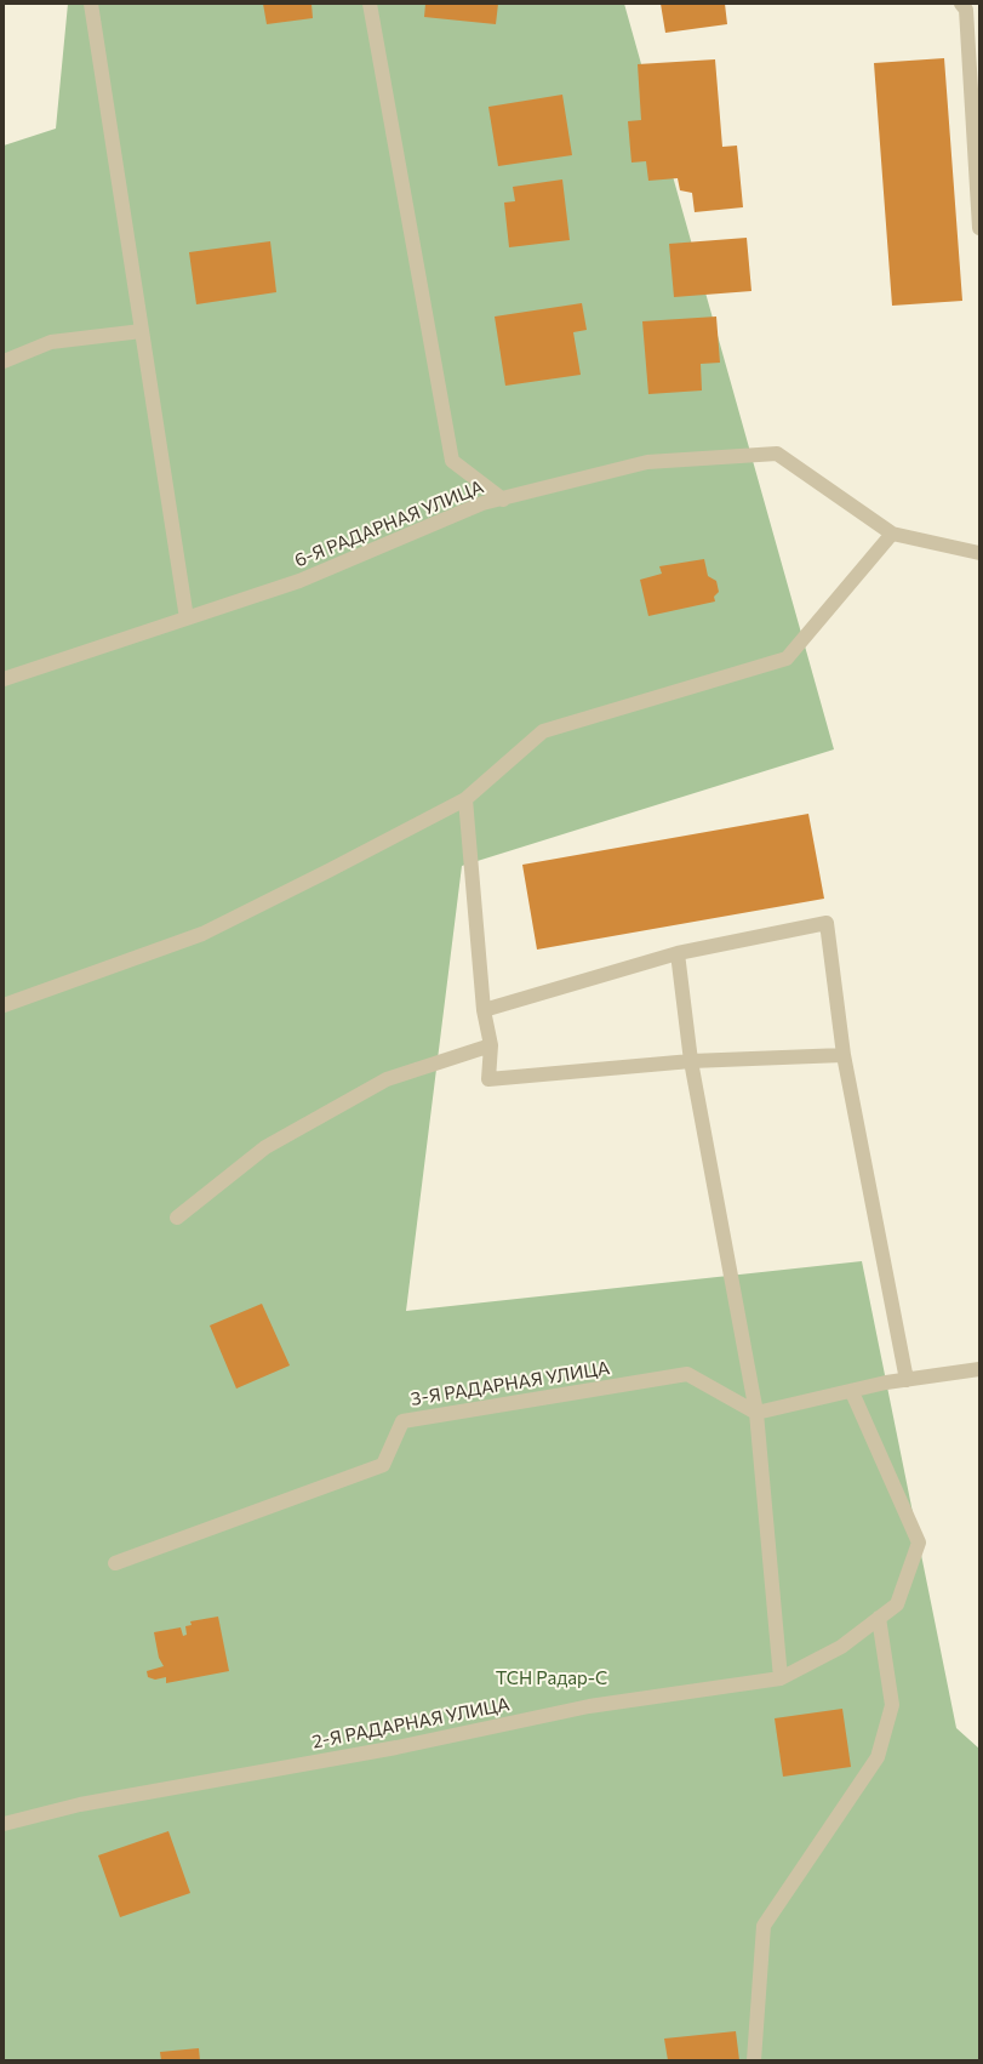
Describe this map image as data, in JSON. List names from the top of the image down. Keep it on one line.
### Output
{"streets":{"street":["6-Я РАДАРНАЯ УЛИЦА","3-Я РАДАРНАЯ УЛИЦА","2-Я РАДАРНАЯ УЛИЦА"]},"parks":["ТСН Радар-С"]}
